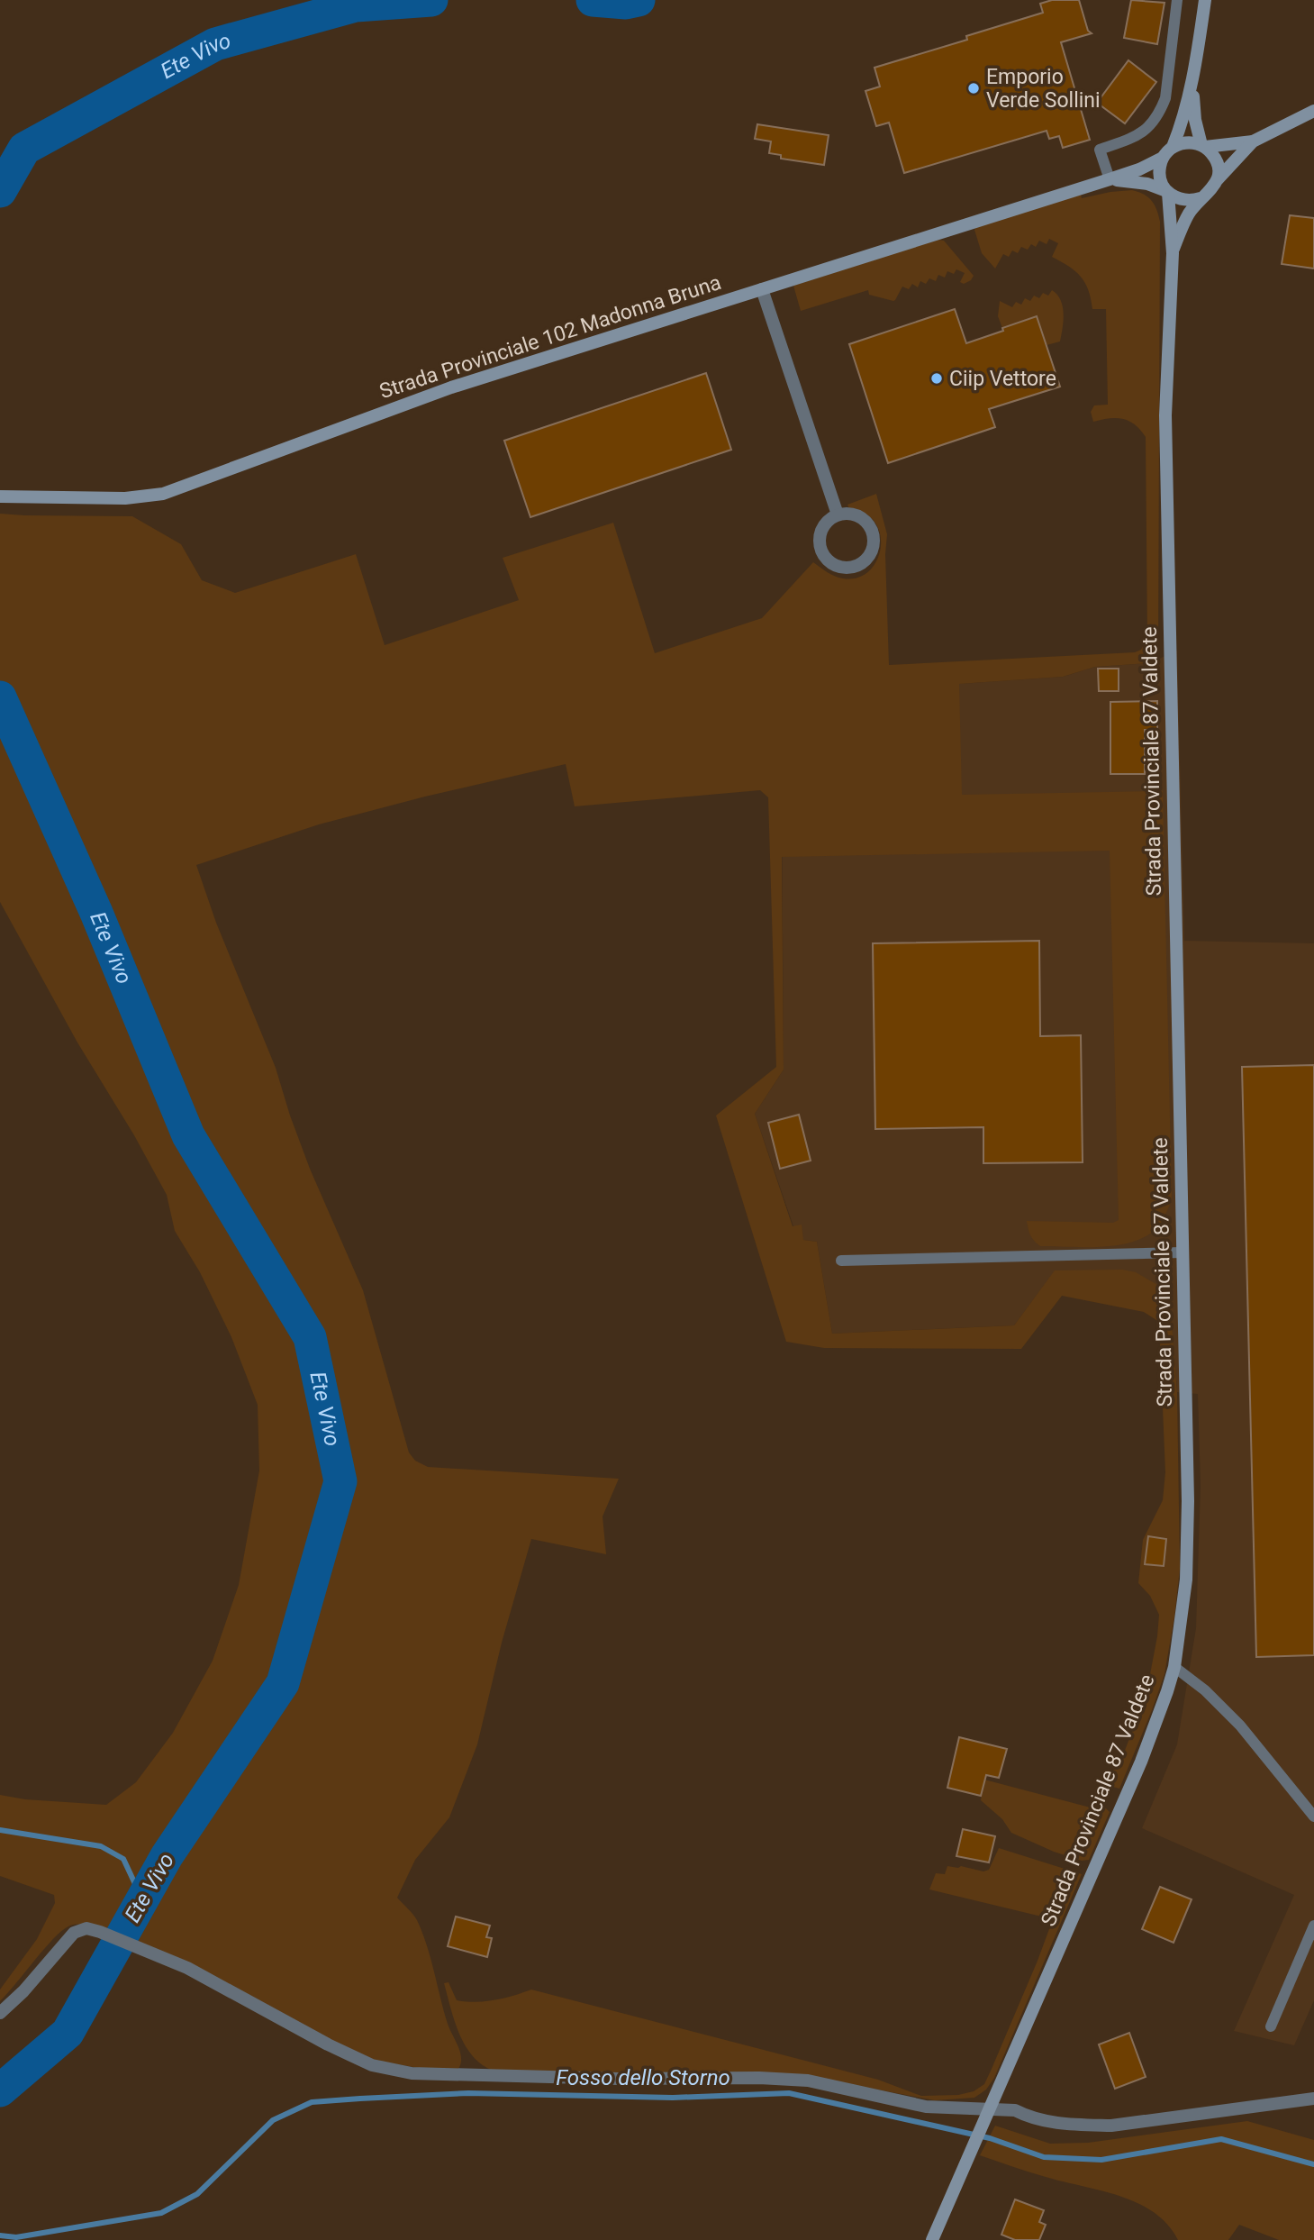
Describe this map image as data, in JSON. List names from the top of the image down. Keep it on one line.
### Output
{"streets":{"main road":["Strada Provinciale 102 Madonna Bruna","Strada Provinciale 87 Valdete"]},"crossings":[["Strada Provinciale 102 Madonna Bruna","Strada Provinciale 87 Valdete"]],"water":["Ete Vivo","Fosso dello Storno"],"places":["Emporio Verde Sollini","Ciip Vettore"]}
